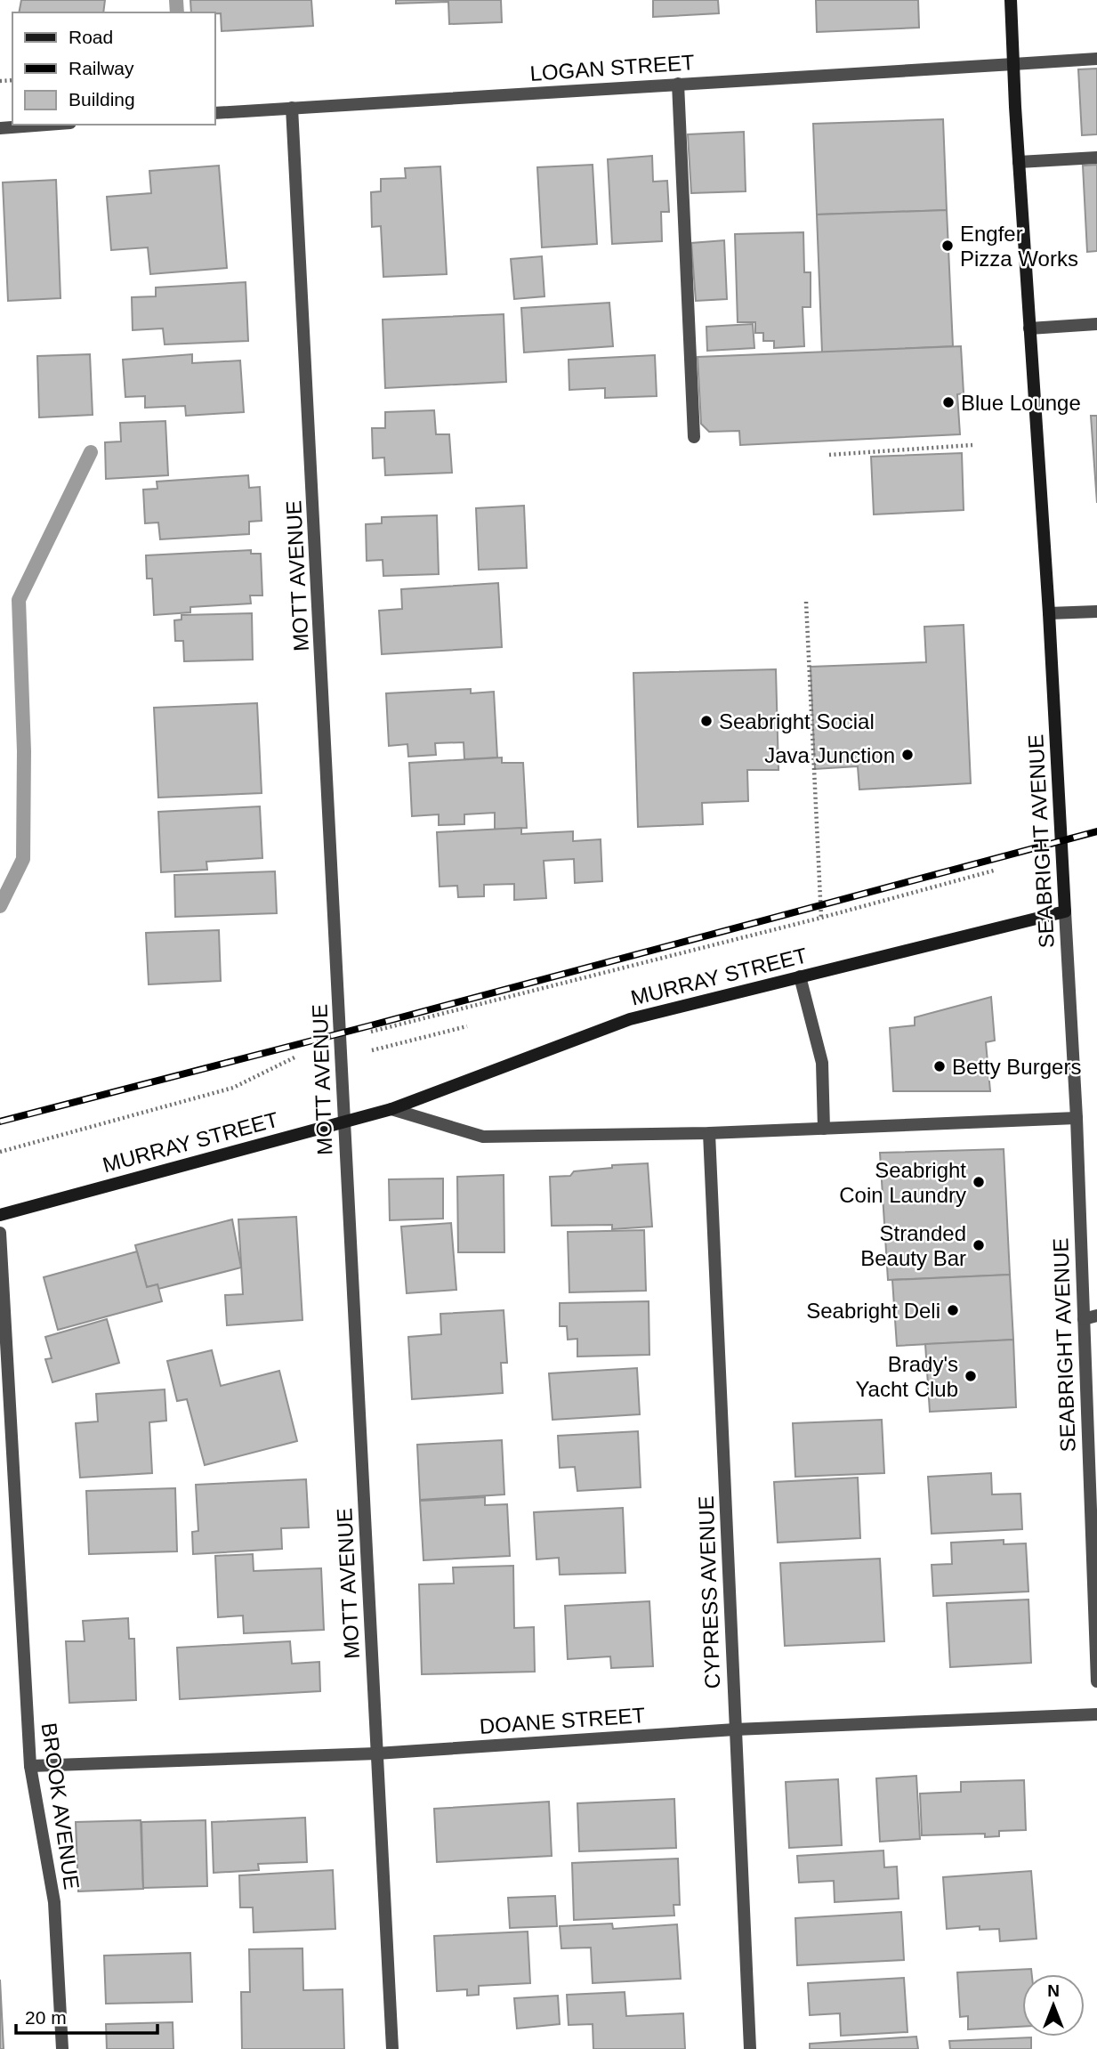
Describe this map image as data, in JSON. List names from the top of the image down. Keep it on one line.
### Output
{"streets":{"main road":["SEABRIGHT AVENUE","MURRAY STREET"],"street":["LOGAN STREET","MOTT AVENUE","CYPRESS AVENUE","DOANE STREET","BROOK AVENUE"]},"crossings":[["LOGAN STREET","MOTT AVENUE"],["LOGAN STREET","SEABRIGHT AVENUE"],["MOTT AVENUE","MURRAY STREET"],["MOTT AVENUE","DOANE STREET"],["SEABRIGHT AVENUE","MURRAY STREET"],["CYPRESS AVENUE","DOANE STREET"],["DOANE STREET","BROOK AVENUE"]],"places":["Engfer Pizza Works","Blue Lounge","Seabright Social","Java Junction","Betty Burgers","Seabright Coin Laundry","Stranded Beauty Bar","Seabright Deli","Brady's Yacht Club"],"legend":["Road","Railway","Building"],"scale_bar":"20 m","north":"top"}
